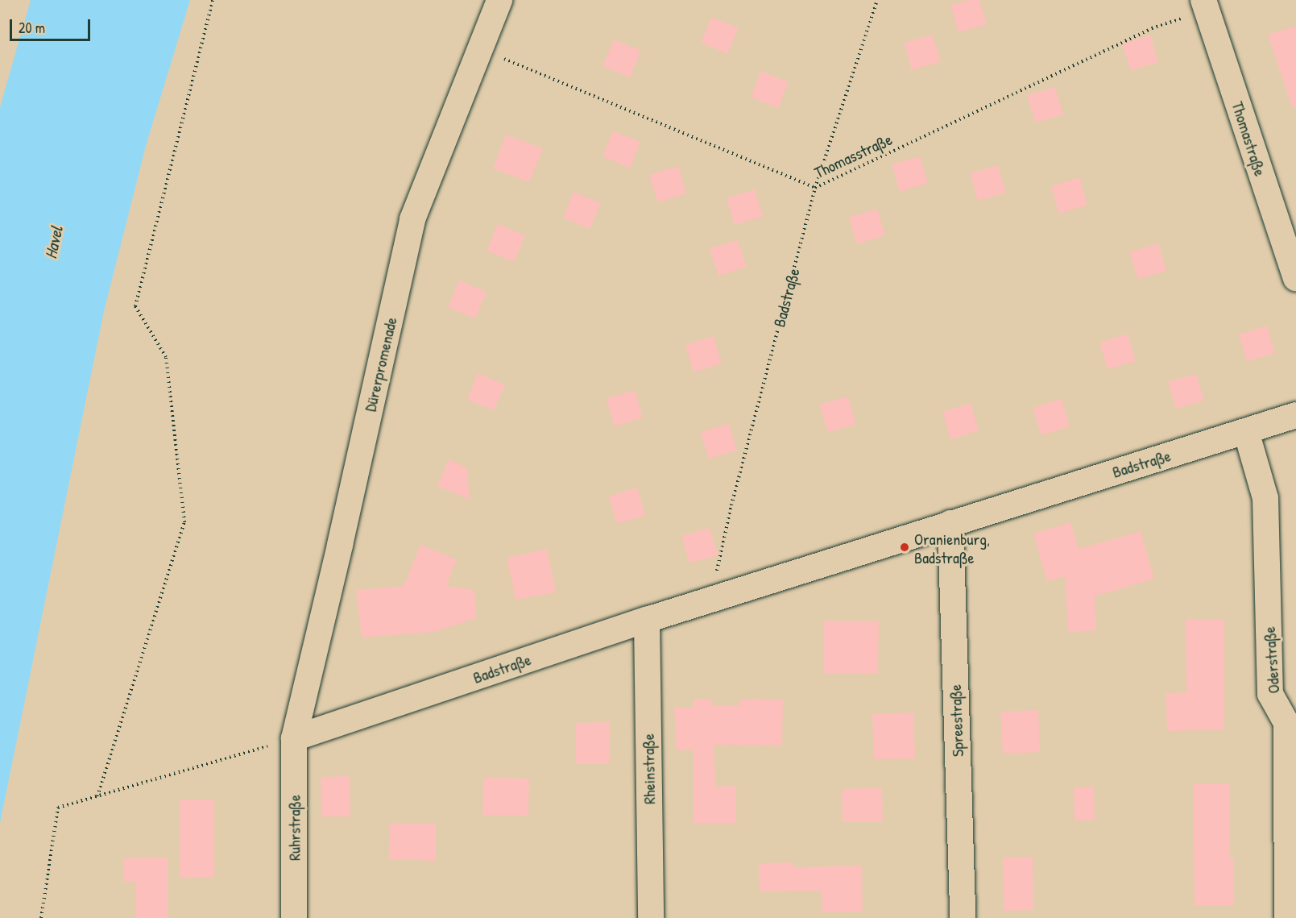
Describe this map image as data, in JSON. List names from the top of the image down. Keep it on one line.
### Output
{"streets":{"street":["Thomastraße","Badstraße","Dürerpromenade","Oderstraße","Spreestraße","Rheinstraße","Ruhrstraße"],"path":["Thomasstraße"]},"crossings":[["Thomastraße","Thomasstraße"],["Thomasstraße","Badstraße"],["Thomasstraße","Dürerpromenade"],["Badstraße","Dürerpromenade"],["Badstraße","Oderstraße"],["Badstraße","Spreestraße"],["Badstraße","Rheinstraße"],["Badstraße","Ruhrstraße"],["Dürerpromenade","Ruhrstraße"]],"water":["Havel"],"places":["Oranienburg, Badstraße"],"scale_bar":"20 m"}
